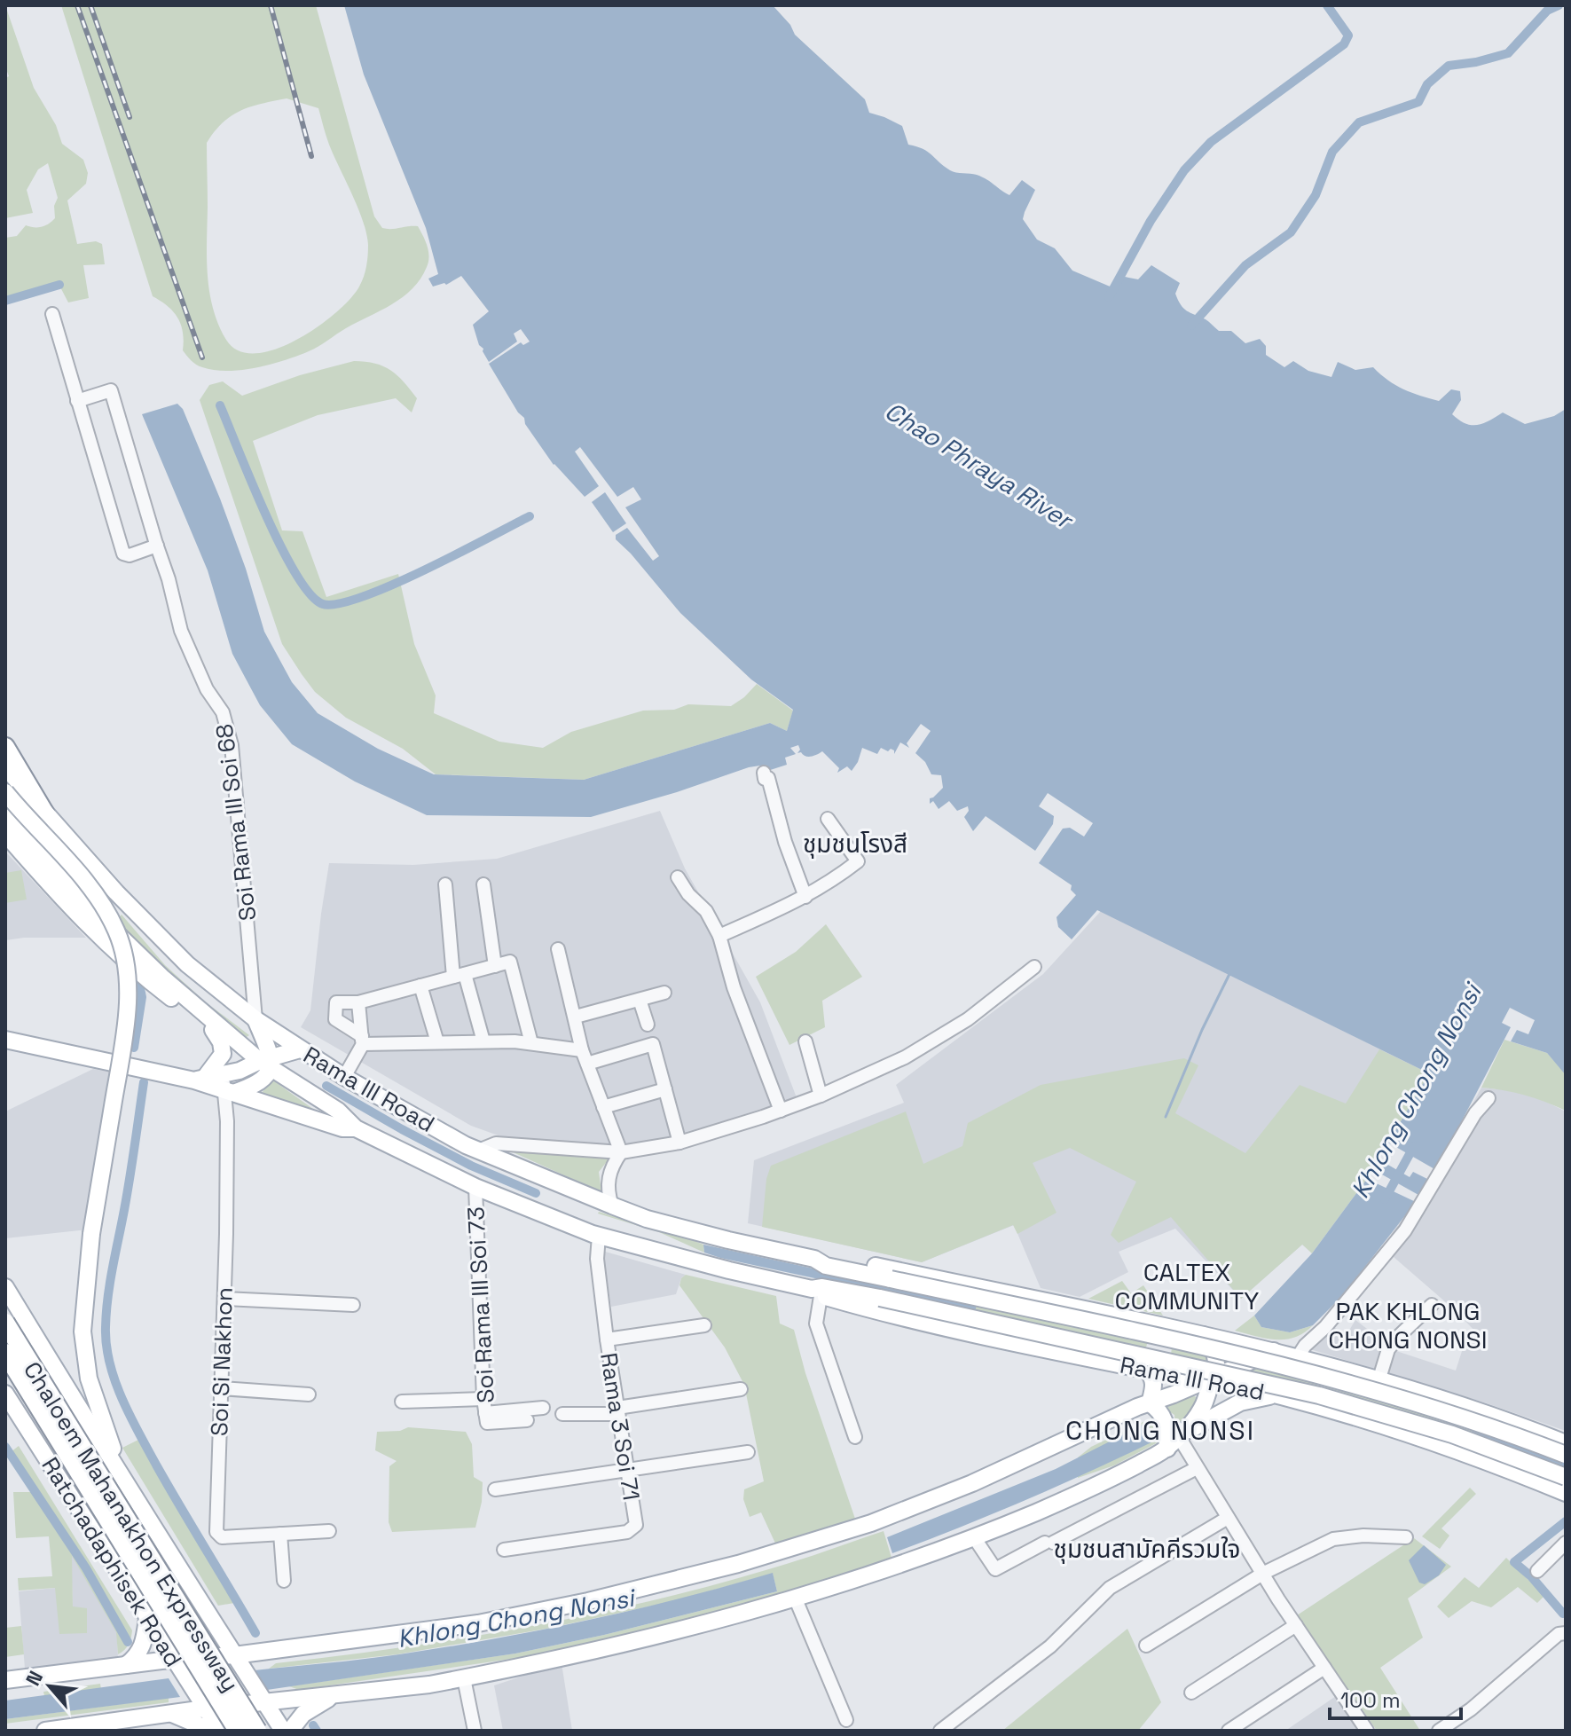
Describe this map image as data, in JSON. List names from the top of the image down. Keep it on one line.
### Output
{"streets":{"highway":["Chaloem Mahanakhon Expressway"],"main road":["Rama III Road","Ratchadaphisek Road"],"street":["Soi Rama III Soi 68","Soi Rama III Soi 73","Soi Si Nakhon","Rama 3 Soi 71"]},"crossings":[["Soi Rama III Soi 68","Rama III Road"],["Rama III Road","Soi Rama III Soi 73"],["Rama III Road","Rama 3 Soi 71"]],"districts":["ชุมชนโรงสี","CALTEX COMMUNITY","PAK KHLONG CHONG NONSI","CHONG NONSI","ชุมชนสามัคคีรวมใจ"],"water":["Chao Phraya River","Khlong Chong Nonsi"],"scale_bar":"100 m","north":"top left"}
